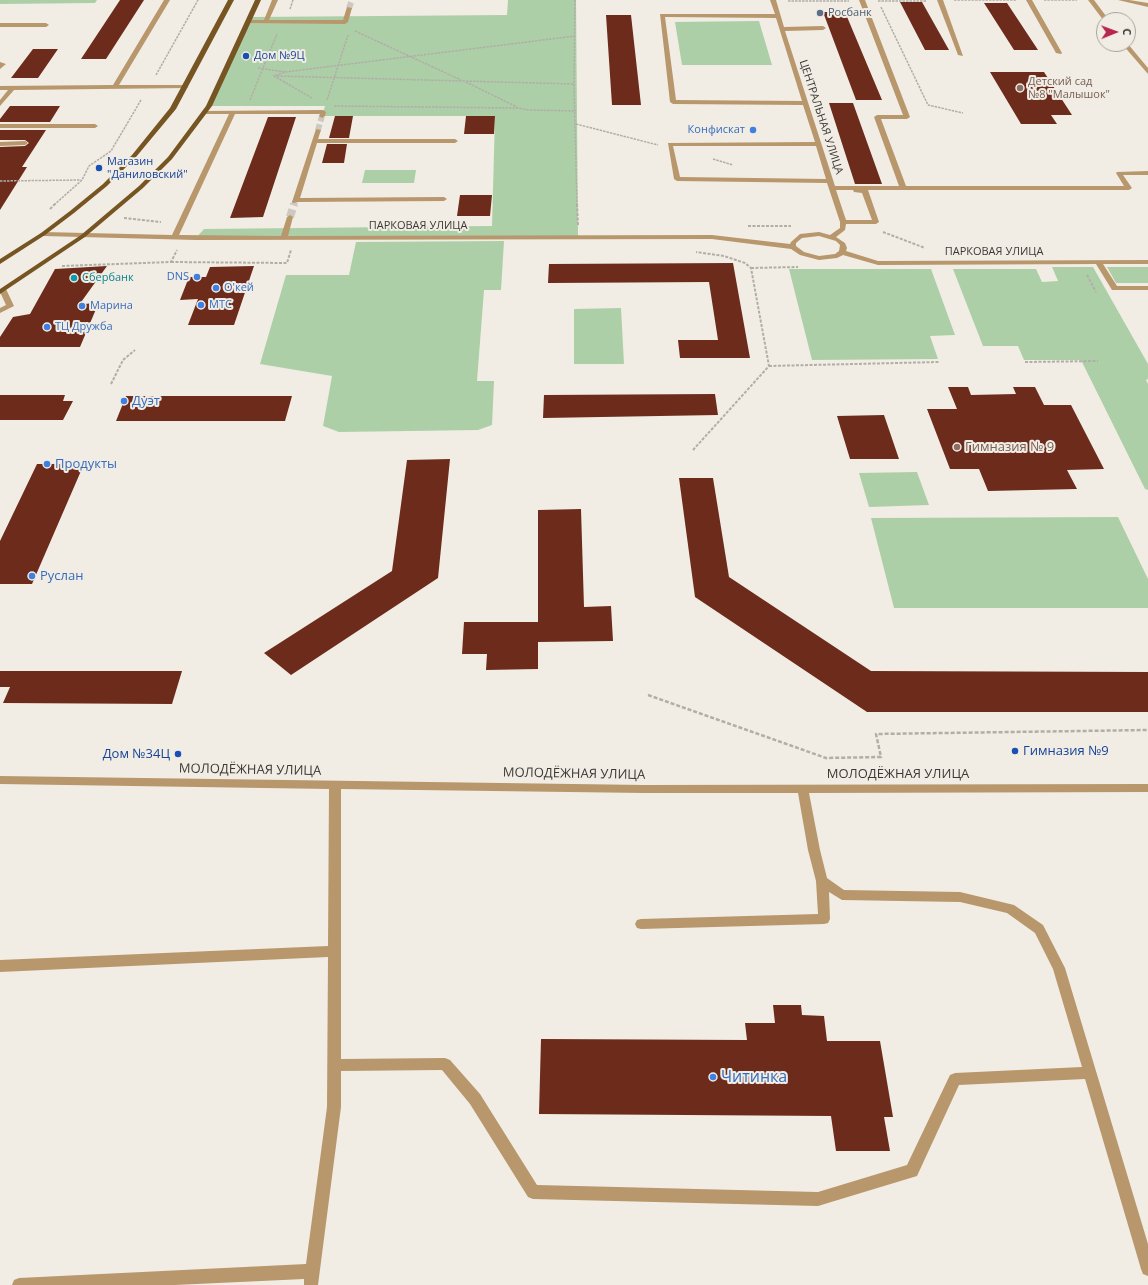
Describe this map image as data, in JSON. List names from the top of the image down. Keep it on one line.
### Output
{"streets":{"street":["ЦЕНТРАЛЬНАЯ УЛИЦА","ПАРКОВАЯ УЛИЦА","МОЛОДЁЖНАЯ УЛИЦА"]},"places":["Росбанк","Дом №9Ц","Детский сад №8 \"Малышок\"","Конфискат","Магазин \"Даниловский\"","DNS","Сбербанк","О'кей","МТС","Марина","ТЦ Дружба","Дуэт","Гимназия № 9","Продукты","Руслан","Гимназия №9","Дом №34Ц","Читинка"],"north":"right"}
